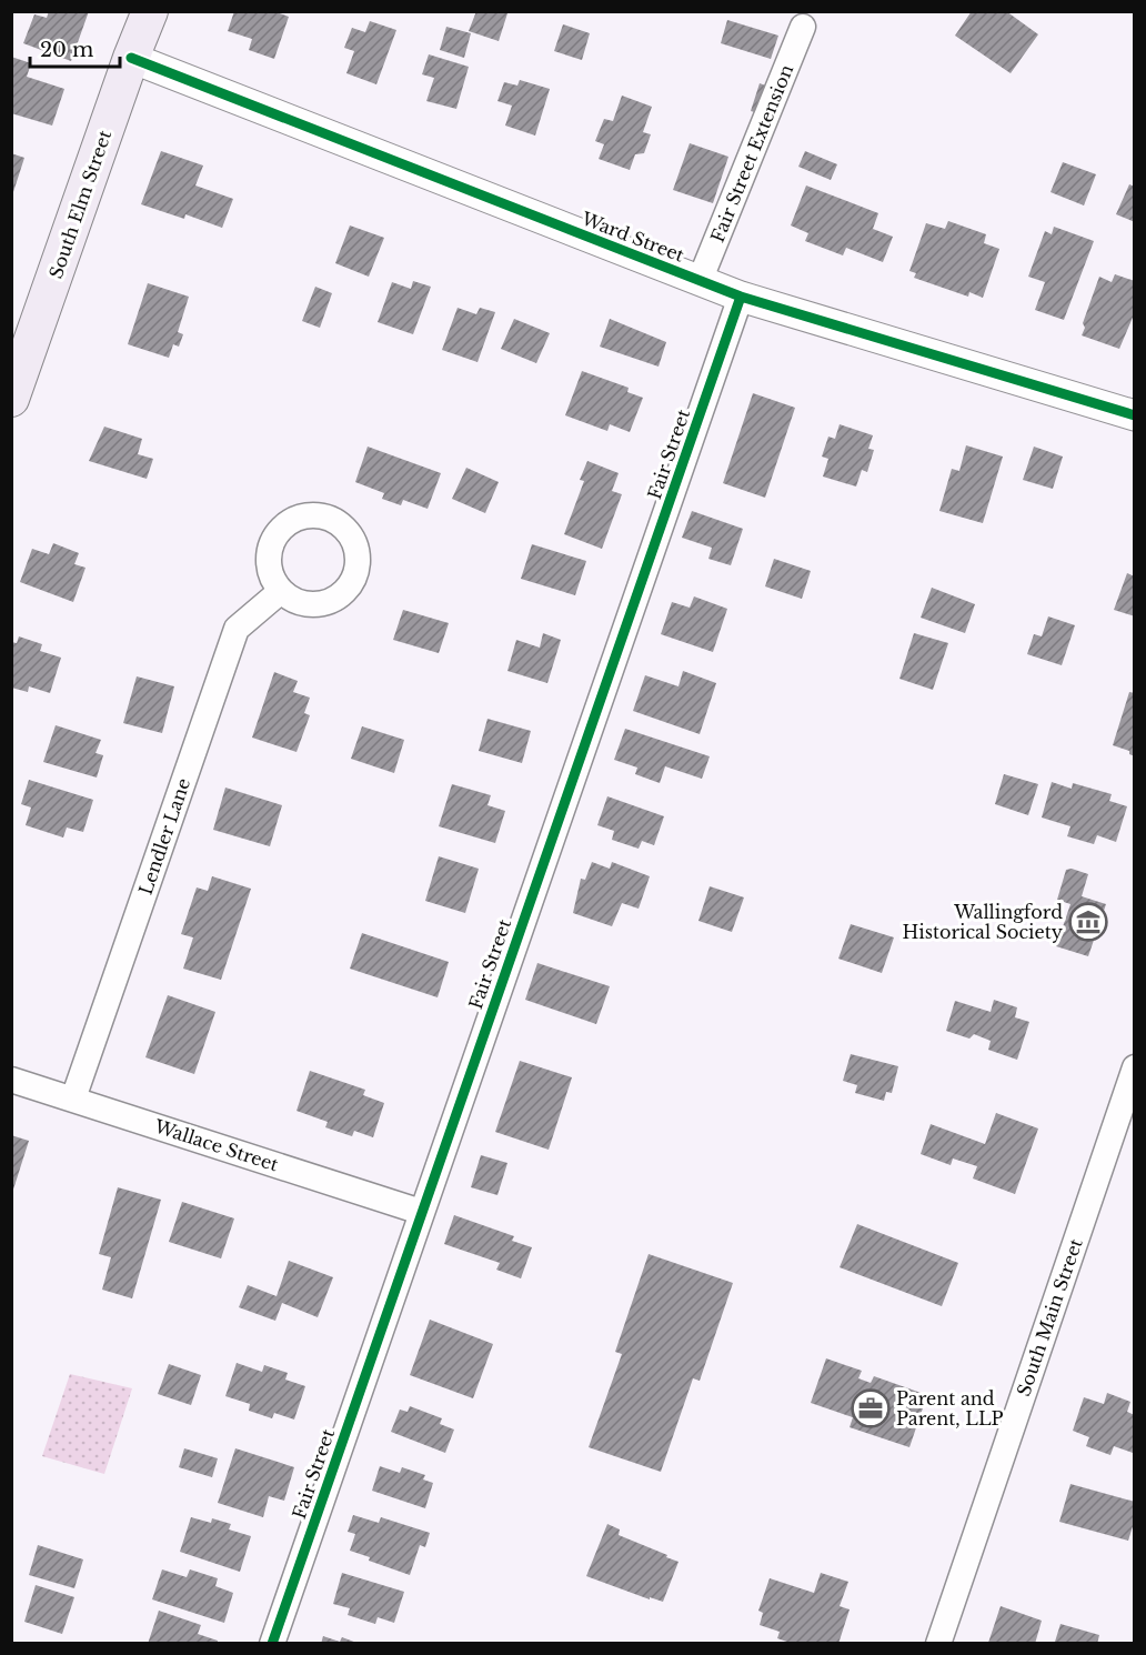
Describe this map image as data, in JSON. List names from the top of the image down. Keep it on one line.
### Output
{"streets":{"main road":["South Elm Street"],"street":["Fair Street Extension","Ward Street","Fair Street","Lendler Lane","Wallace Street","South Main Street"]},"crossings":[["Fair Street Extension","Ward Street"],["South Elm Street","Ward Street"],["Ward Street","Fair Street"],["Fair Street","Wallace Street"],["Lendler Lane","Wallace Street"]],"places":{"museum":["Wallingford Historical Society"],"office":["Parent and Parent, LLP"]},"scale_bar":"20 m"}
